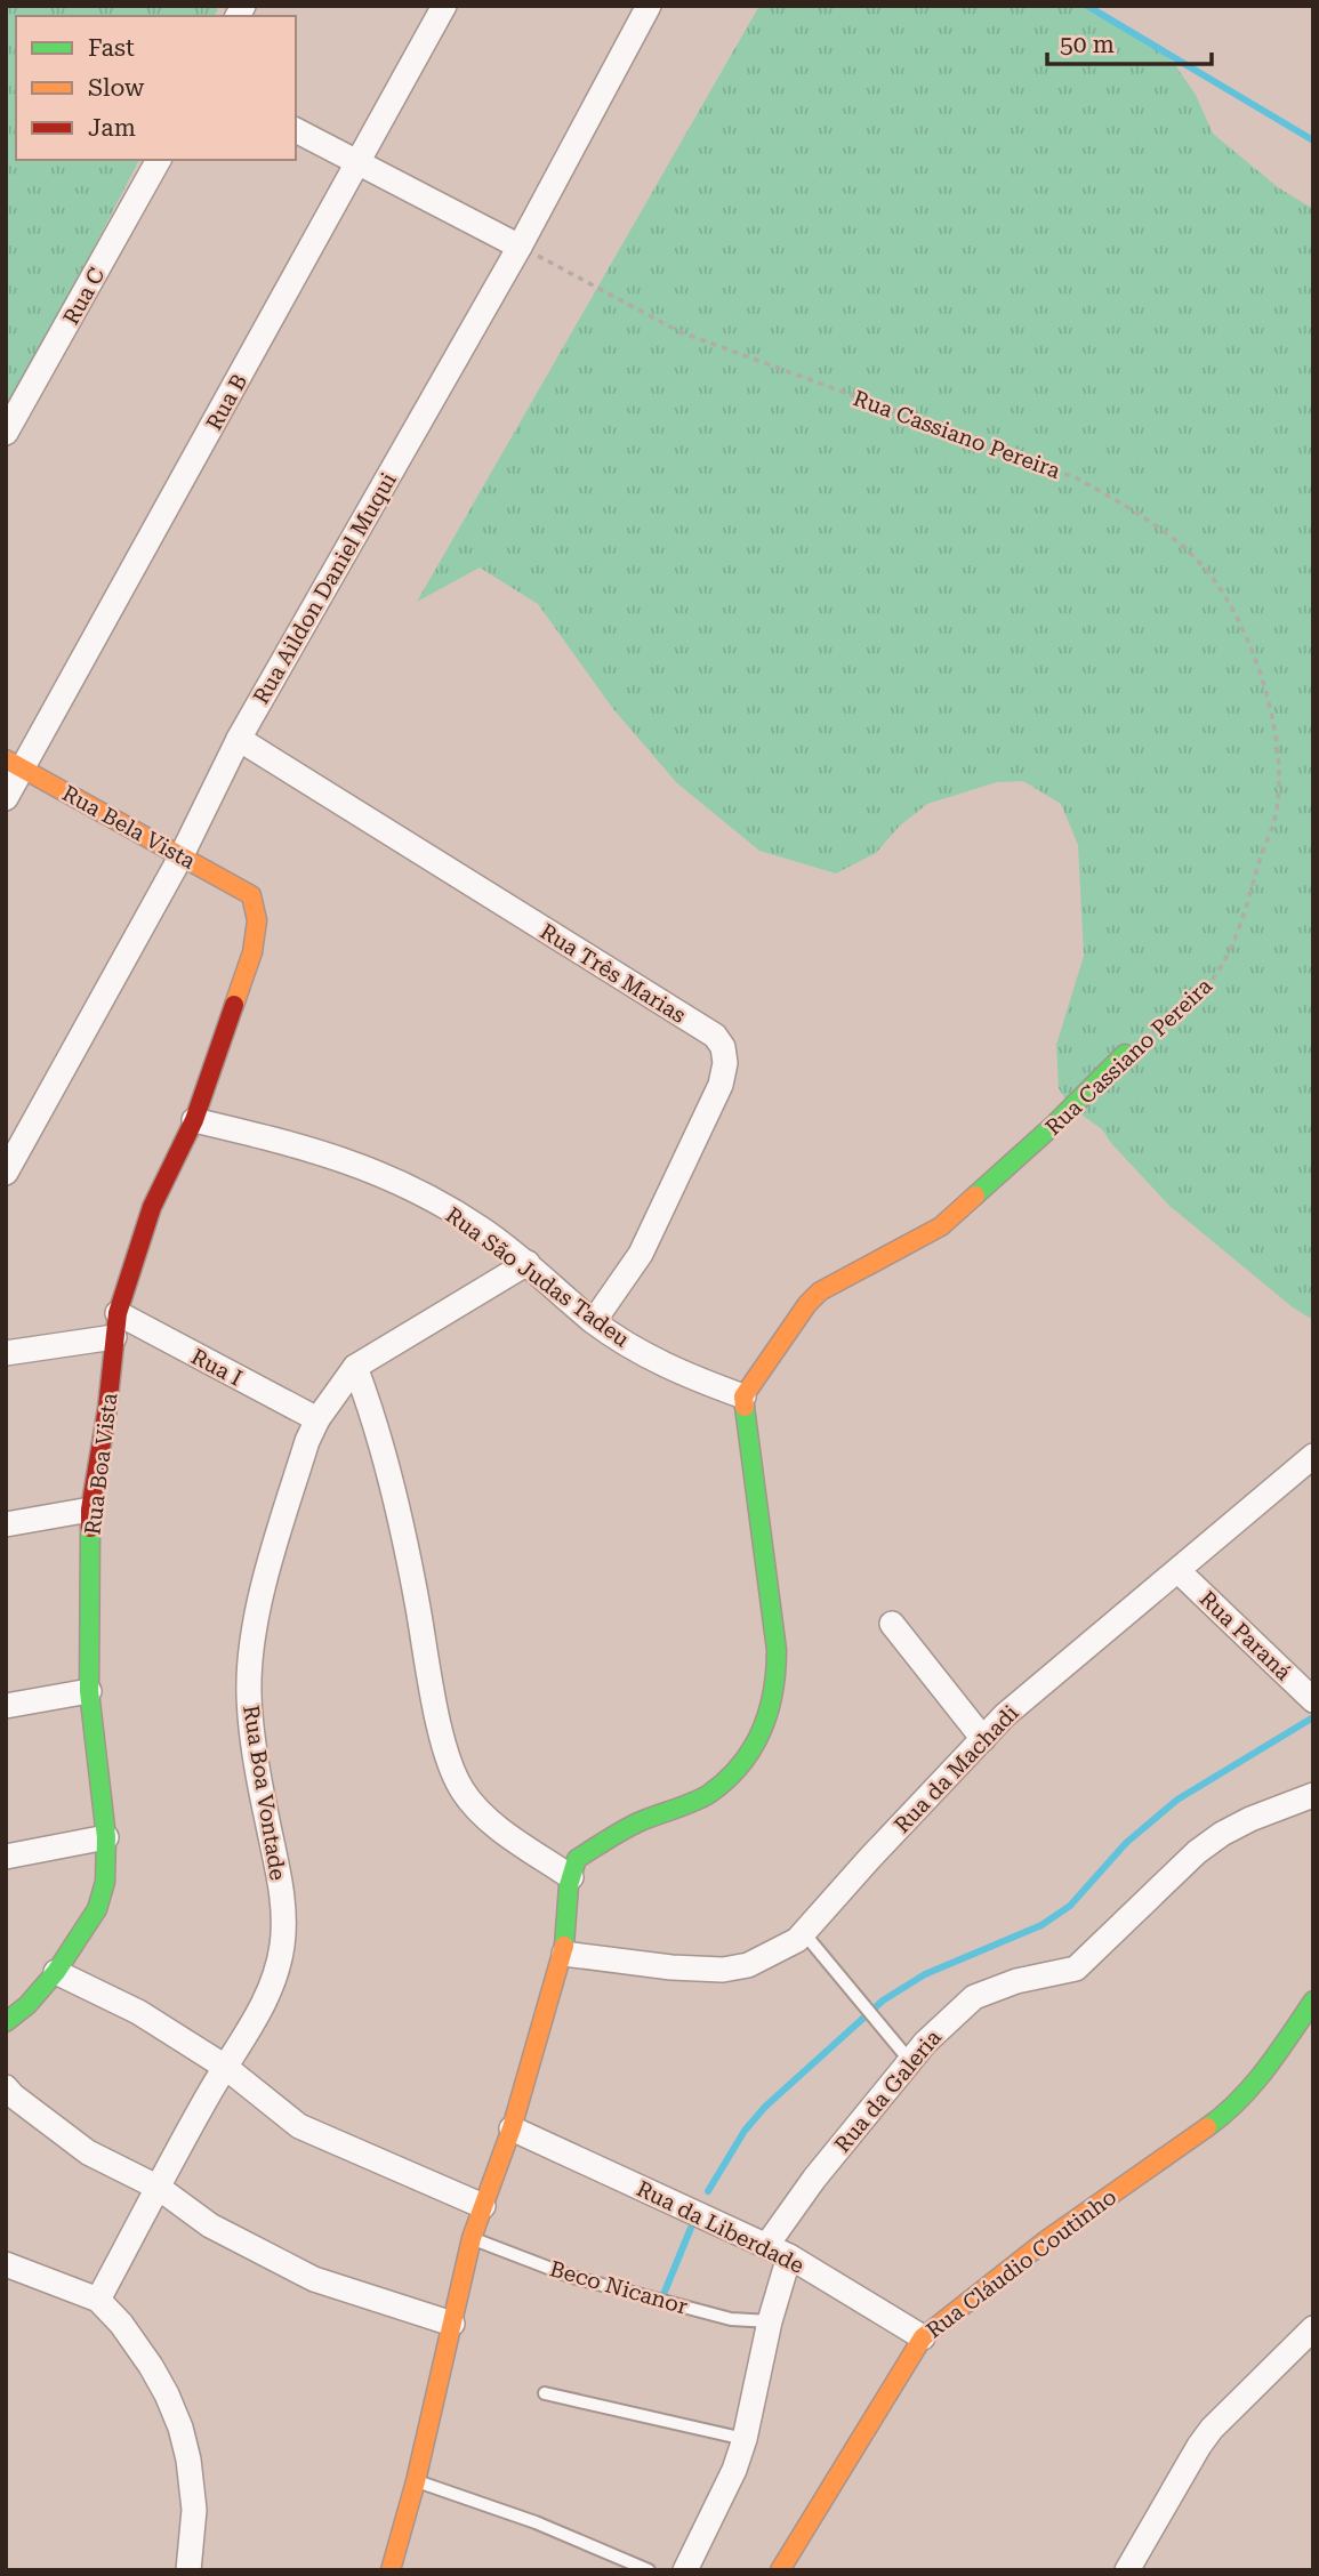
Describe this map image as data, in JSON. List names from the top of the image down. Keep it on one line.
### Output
{"streets":{"street":["Rua C","Rua B","Rua Cassiano Pereira","Rua Aildon Daniel Muqui","Rua Bela Vista","Rua Três Marias","Rua São Judas Tadeu","Rua I","Rua Boa Vista","Rua Paraná","Rua da Machadi","Rua Boa Vontade","Rua da Galeria","Rua da Liberdade","Rua Cláudio Coutinho"],"lane":["Beco Nicanor"]},"crossings":[["Rua B","Rua Bela Vista"],["Rua Cassiano Pereira","Rua Aildon Daniel Muqui"],["Rua Cassiano Pereira","Rua São Judas Tadeu"],["Rua Aildon Daniel Muqui","Rua Bela Vista"],["Rua Aildon Daniel Muqui","Rua Três Marias"],["Rua Bela Vista","Rua Boa Vista"],["Rua Três Marias","Rua São Judas Tadeu"],["Rua São Judas Tadeu","Rua Boa Vista"],["Rua São Judas Tadeu","Rua Boa Vontade"],["Rua I","Rua Boa Vista"],["Rua I","Rua Boa Vontade"],["Rua Paraná","Rua da Machadi"],["Rua da Galeria","Rua da Liberdade"],["Rua da Liberdade","Rua Cláudio Coutinho"]],"legend":["Fast","Slow","Jam"],"scale_bar":"50 m"}
